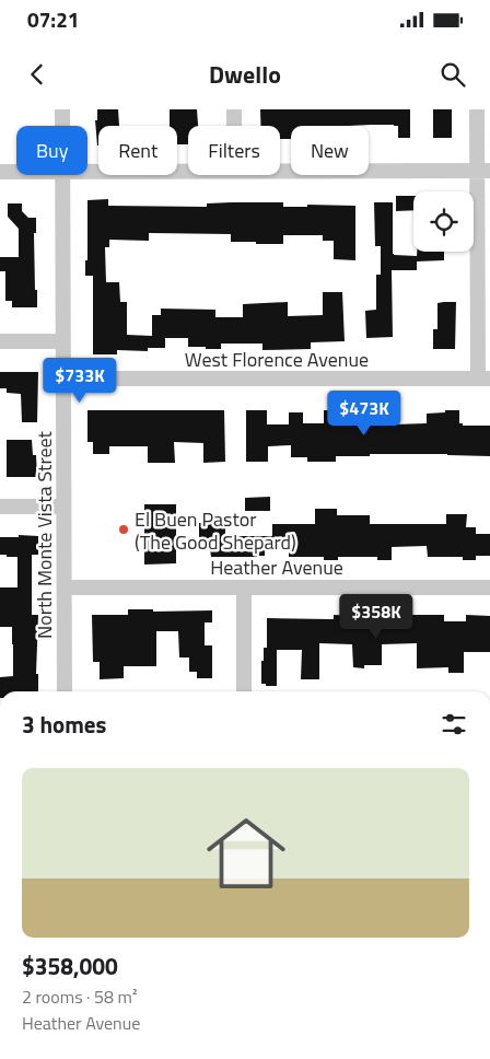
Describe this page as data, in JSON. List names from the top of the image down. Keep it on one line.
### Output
{"streets":{"street":["West Florence Avenue","North Monte Vista Street","Heather Avenue"]},"crossings":[["West Florence Avenue","North Monte Vista Street"],["North Monte Vista Street","Heather Avenue"]],"places":["El Buen Pastor (The Good Shepard)"],"page":{"status":"07:21","header":"Dwello","chip":["Buy","Rent","Filters","New"],"price":["$733K","$473K","$358K"],"heading":"3 homes","list":[{"name":"$358,000","note":"2 rooms · 58 m² · Heather Avenue"}]}}
